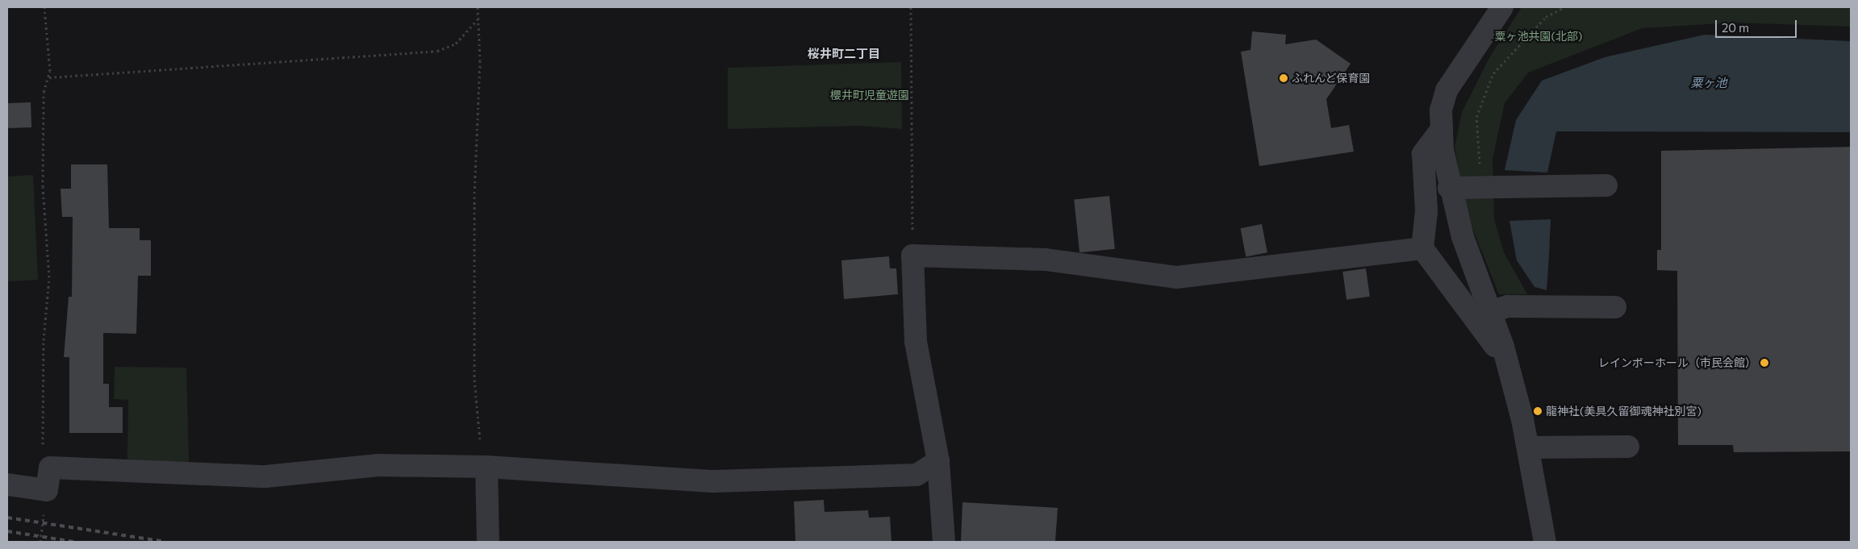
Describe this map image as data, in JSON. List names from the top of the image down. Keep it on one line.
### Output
{"districts":["桜井町二丁目"],"water":["粟ヶ池"],"parks":["粟ヶ池共園(北部)","櫻井町児童遊園"],"places":["ふれんど保育園","レインボーホール（市民会館）","龍神社(美具久留御魂神社別宮)"],"scale_bar":"20 m"}
